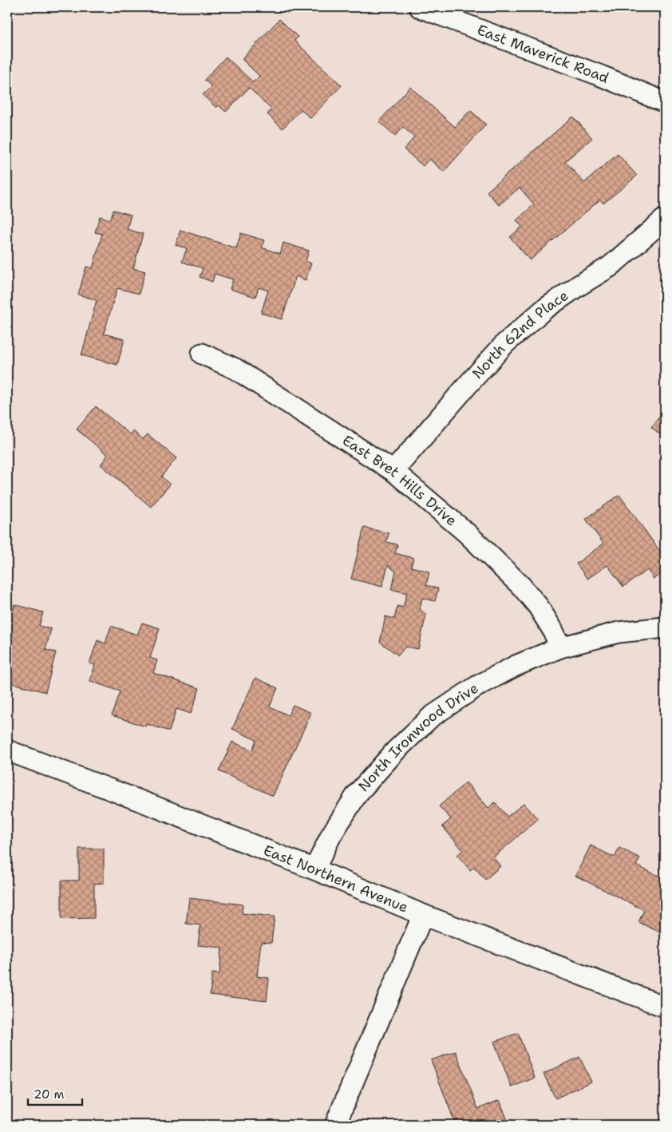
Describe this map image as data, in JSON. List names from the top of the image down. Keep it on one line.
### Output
{"streets":{"street":["East Maverick Road","North 62nd Place","East Bret Hills Drive","North Ironwood Drive","East Northern Avenue"]},"crossings":[["North 62nd Place","East Bret Hills Drive"],["East Bret Hills Drive","North Ironwood Drive"],["North Ironwood Drive","East Northern Avenue"]],"scale_bar":"20 m"}
